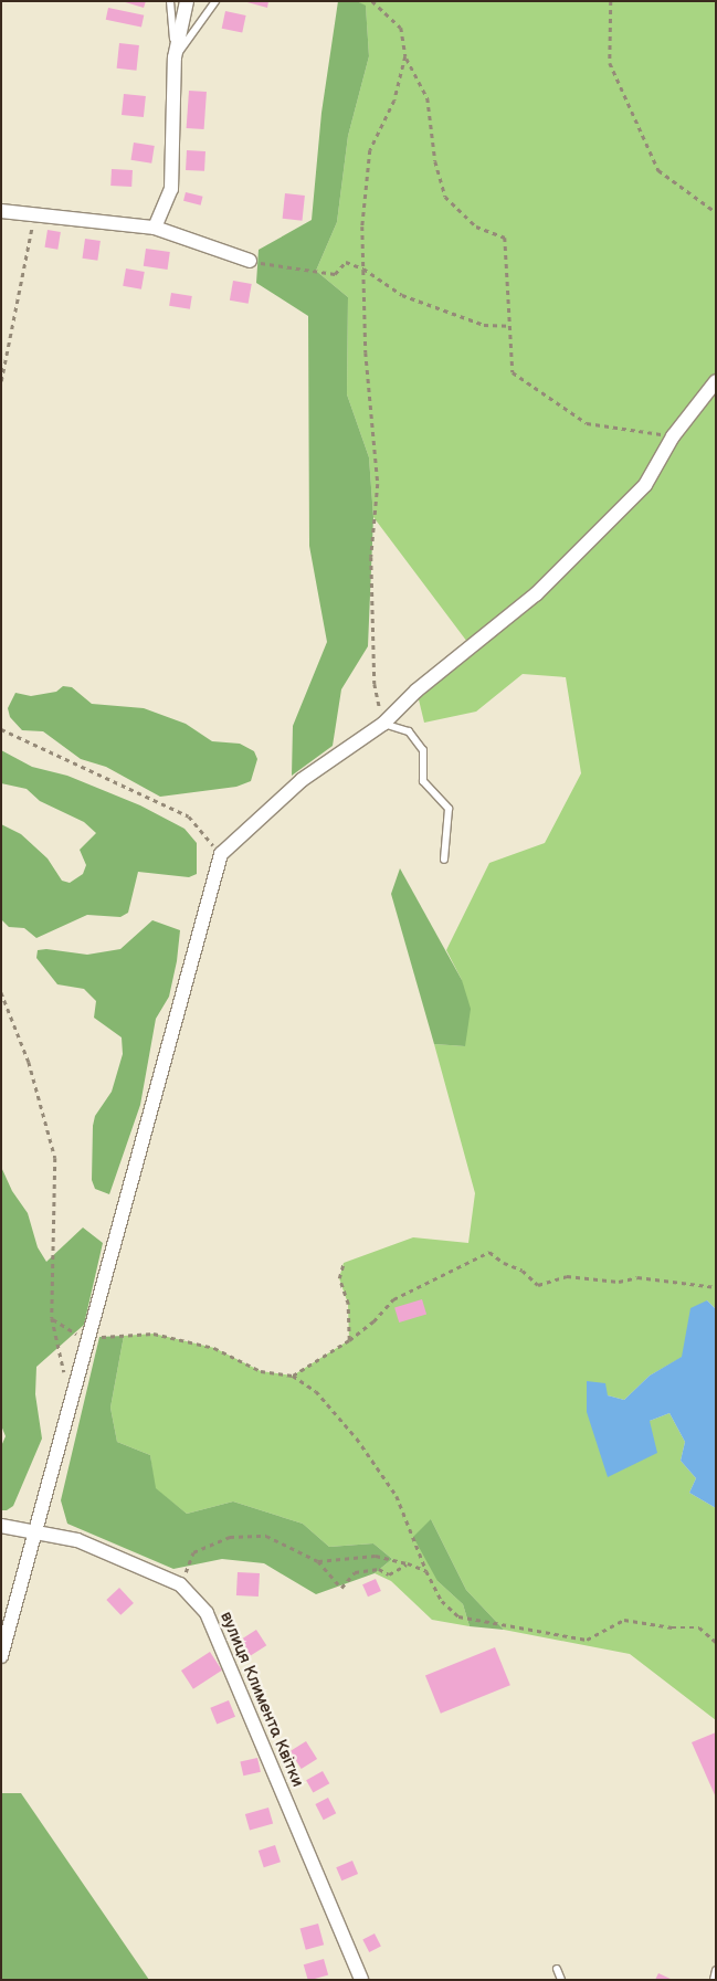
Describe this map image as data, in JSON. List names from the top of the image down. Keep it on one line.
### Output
{"streets":{"street":["вулиця Климента Квітки"]}}
